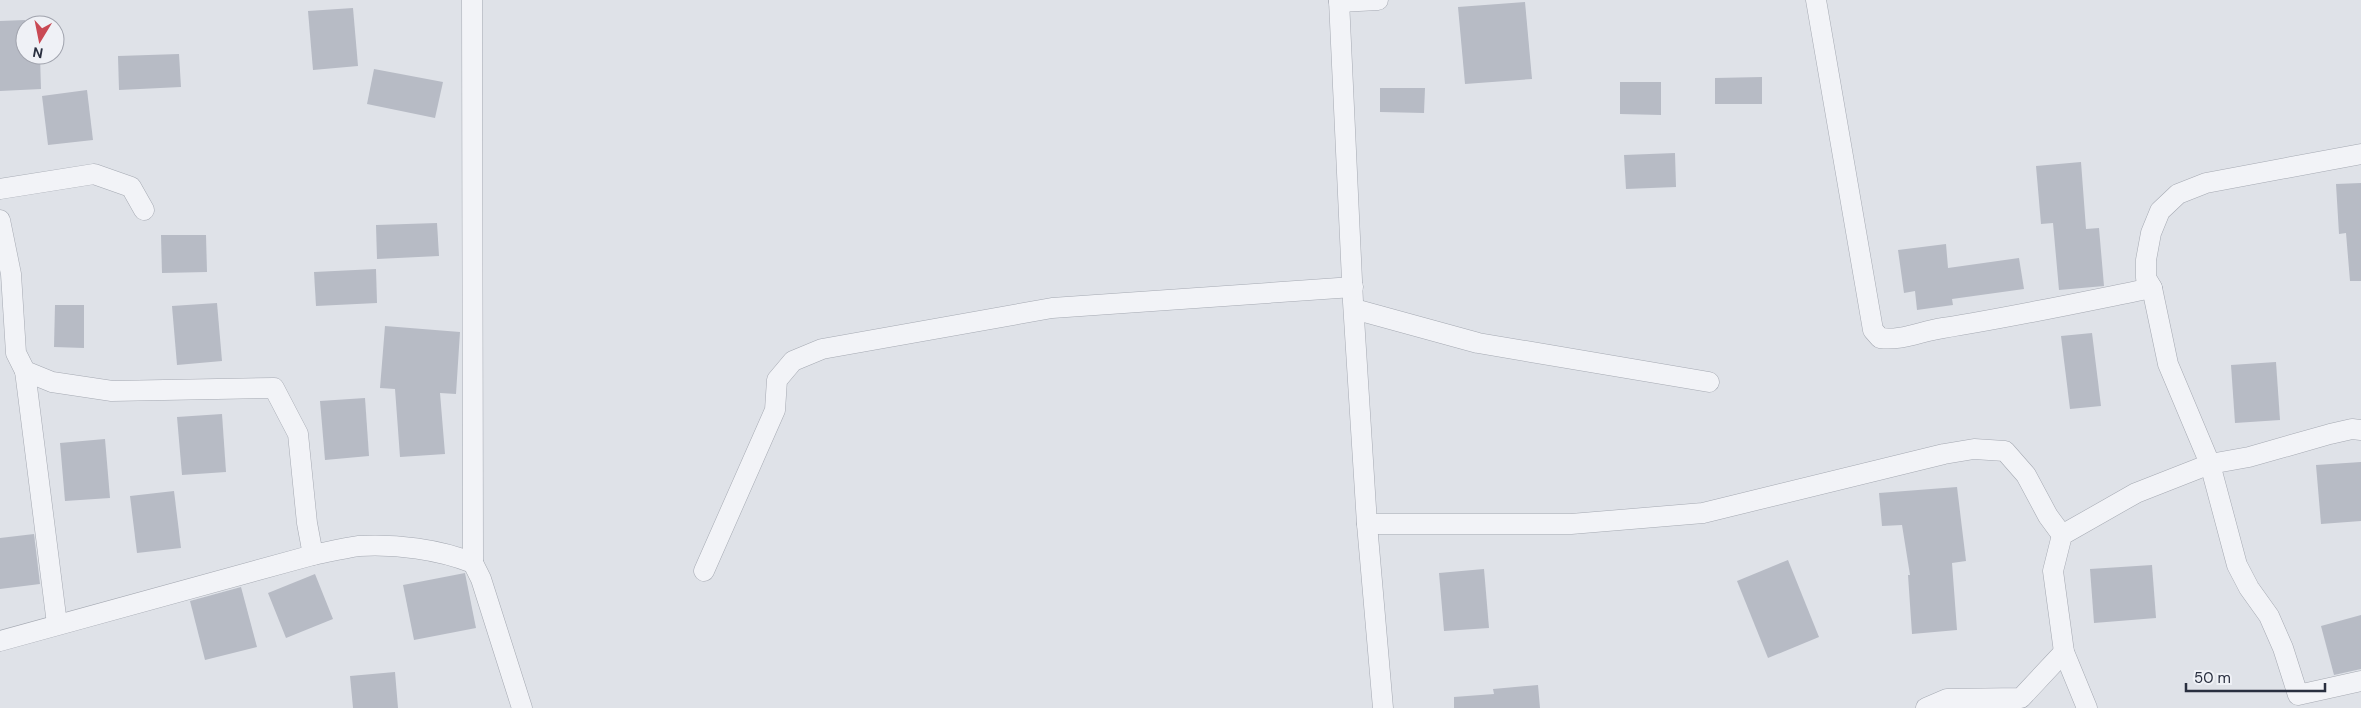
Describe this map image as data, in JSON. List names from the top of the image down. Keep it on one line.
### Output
{"scale_bar":"50 m","north":"bottom"}
